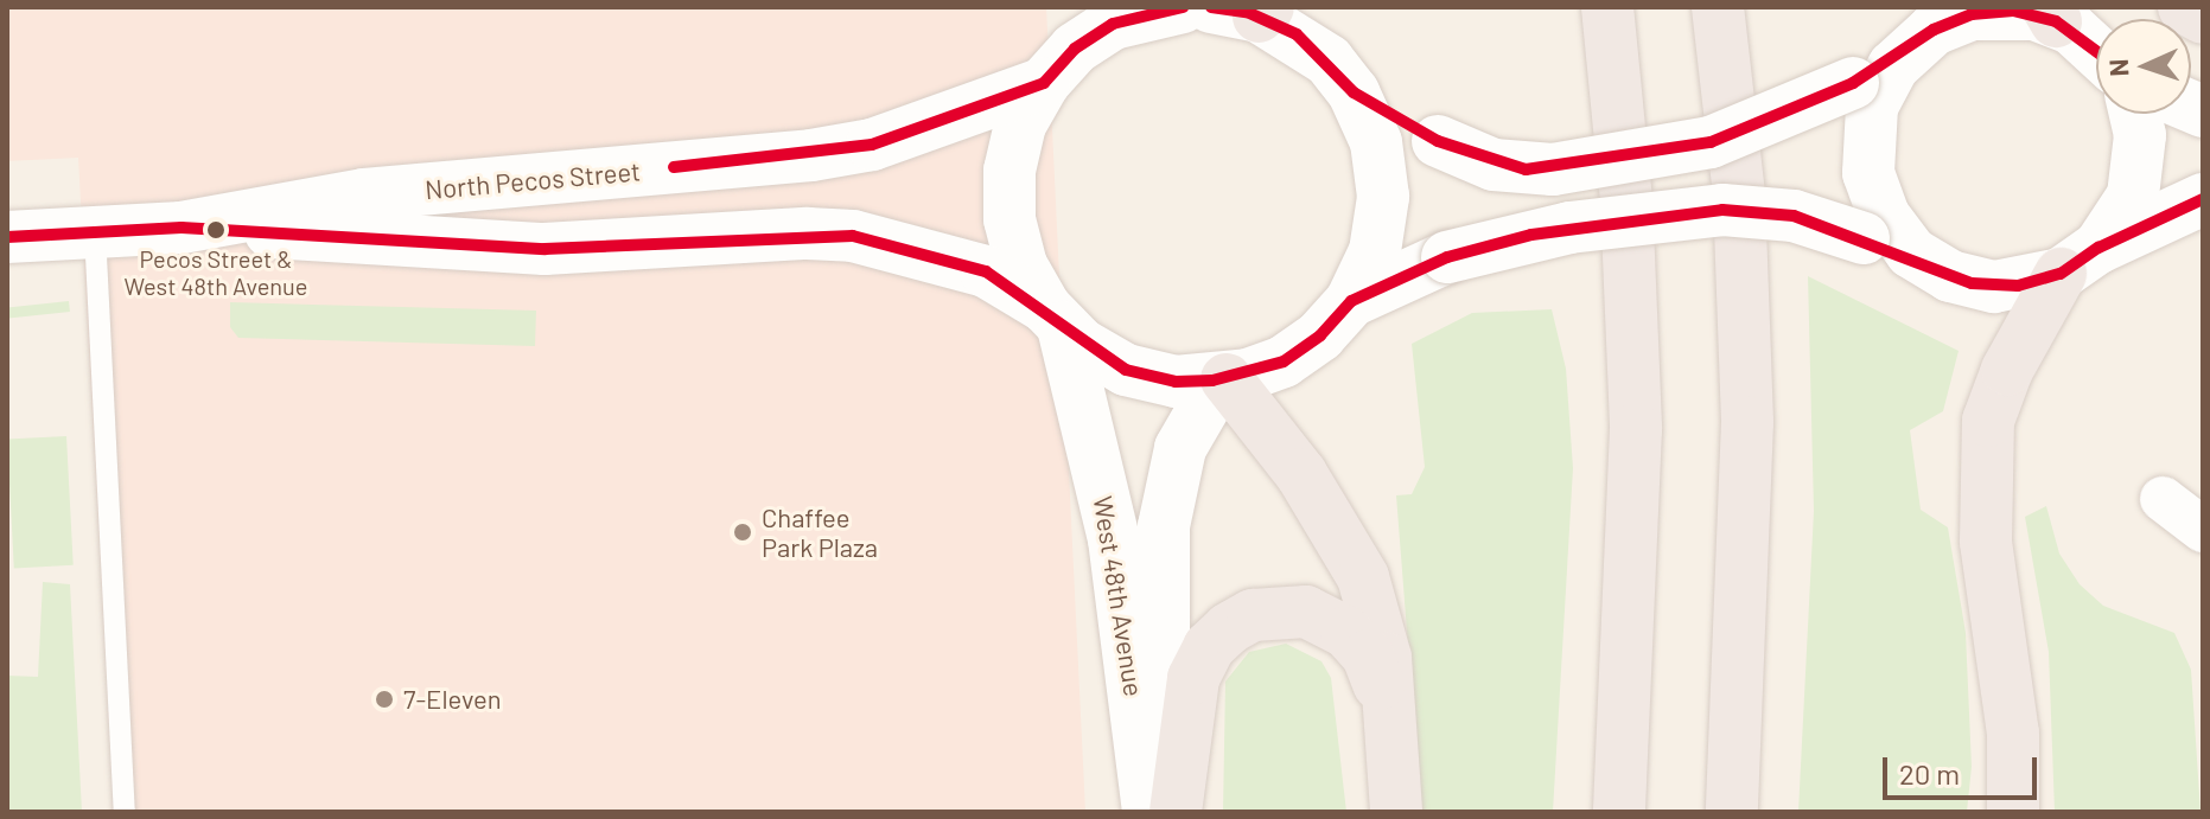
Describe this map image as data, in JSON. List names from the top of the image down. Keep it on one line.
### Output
{"streets":{"main road":["North Pecos Street","West 48th Avenue"]},"crossings":[["North Pecos Street","West 48th Avenue"]],"places":["Pecos Street & West 48th Avenue","Chaffee Park Plaza","7-Eleven"],"scale_bar":"20 m","north":"left"}
